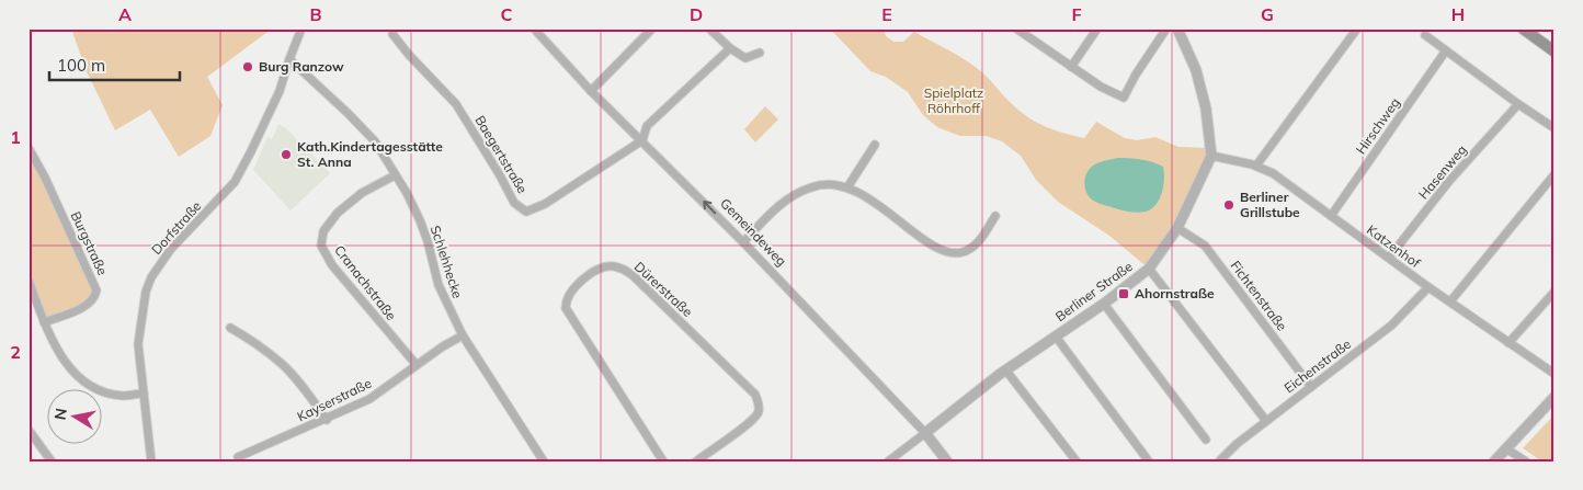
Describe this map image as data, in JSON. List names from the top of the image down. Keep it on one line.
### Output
{"streets":{"street":["Hirschweg","Baegertstraße","Hasenweg","Dorfstraße","Gemeindeweg","Burgstraße","Katzenhof","Schlehhecke","Cranachstraße","Dürerstraße","Berliner Straße","Fichtenstraße","Eichenstraße","Kayserstraße"]},"crossings":[["Hirschweg","Katzenhof"],["Baegertstraße","Gemeindeweg"],["Hasenweg","Katzenhof"],["Dorfstraße","Schlehhecke"],["Gemeindeweg","Berliner Straße"],["Katzenhof","Berliner Straße"],["Katzenhof","Eichenstraße"],["Schlehhecke","Cranachstraße"],["Schlehhecke","Kayserstraße"],["Cranachstraße","Kayserstraße"],["Berliner Straße","Fichtenstraße"],["Fichtenstraße","Eichenstraße"]],"parks":["Spielplatz Röhrhoff"],"places":{"other":["Burg Ranzow","Kath.Kindertagesstätte St. Anna","Berliner Grillstube"],"transit":["Ahornstraße"]},"scale_bar":"100 m","north":"left","grid":{"columns":["A","B","C","D","E","F","G","H"],"rows":["1","2"]}}
